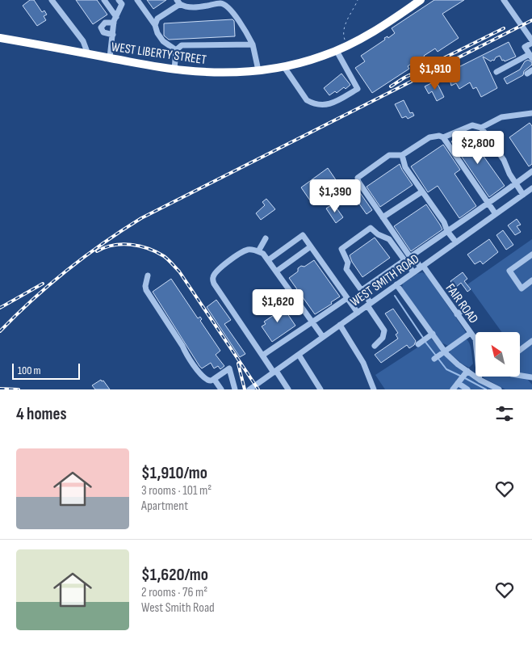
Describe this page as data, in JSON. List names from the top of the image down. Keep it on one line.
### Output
{"streets":{"highway":["WEST LIBERTY STREET"],"street":["WEST SMITH ROAD","FAIR ROAD"]},"crossings":[["WEST SMITH ROAD","FAIR ROAD"]],"scale_bar":"100 m","north":"top left","page":{"price":["$1,910","$2,800","$1,390","$1,620"],"scale":"100 m","heading":"4 homes","list":[{"name":"$1,910/mo","note":"3 rooms · 101 m² · Apartment"},{"name":"$1,620/mo","note":"2 rooms · 76 m² · West Smith Road"}]}}
